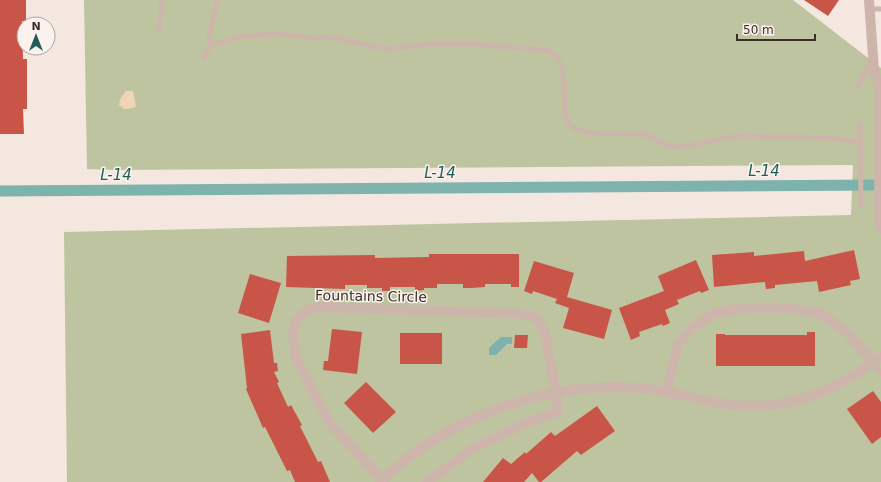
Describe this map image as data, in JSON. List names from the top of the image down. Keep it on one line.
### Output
{"streets":{"street":["Fountains Circle"]},"water":["L-14"],"scale_bar":"50 m","north":"top"}
